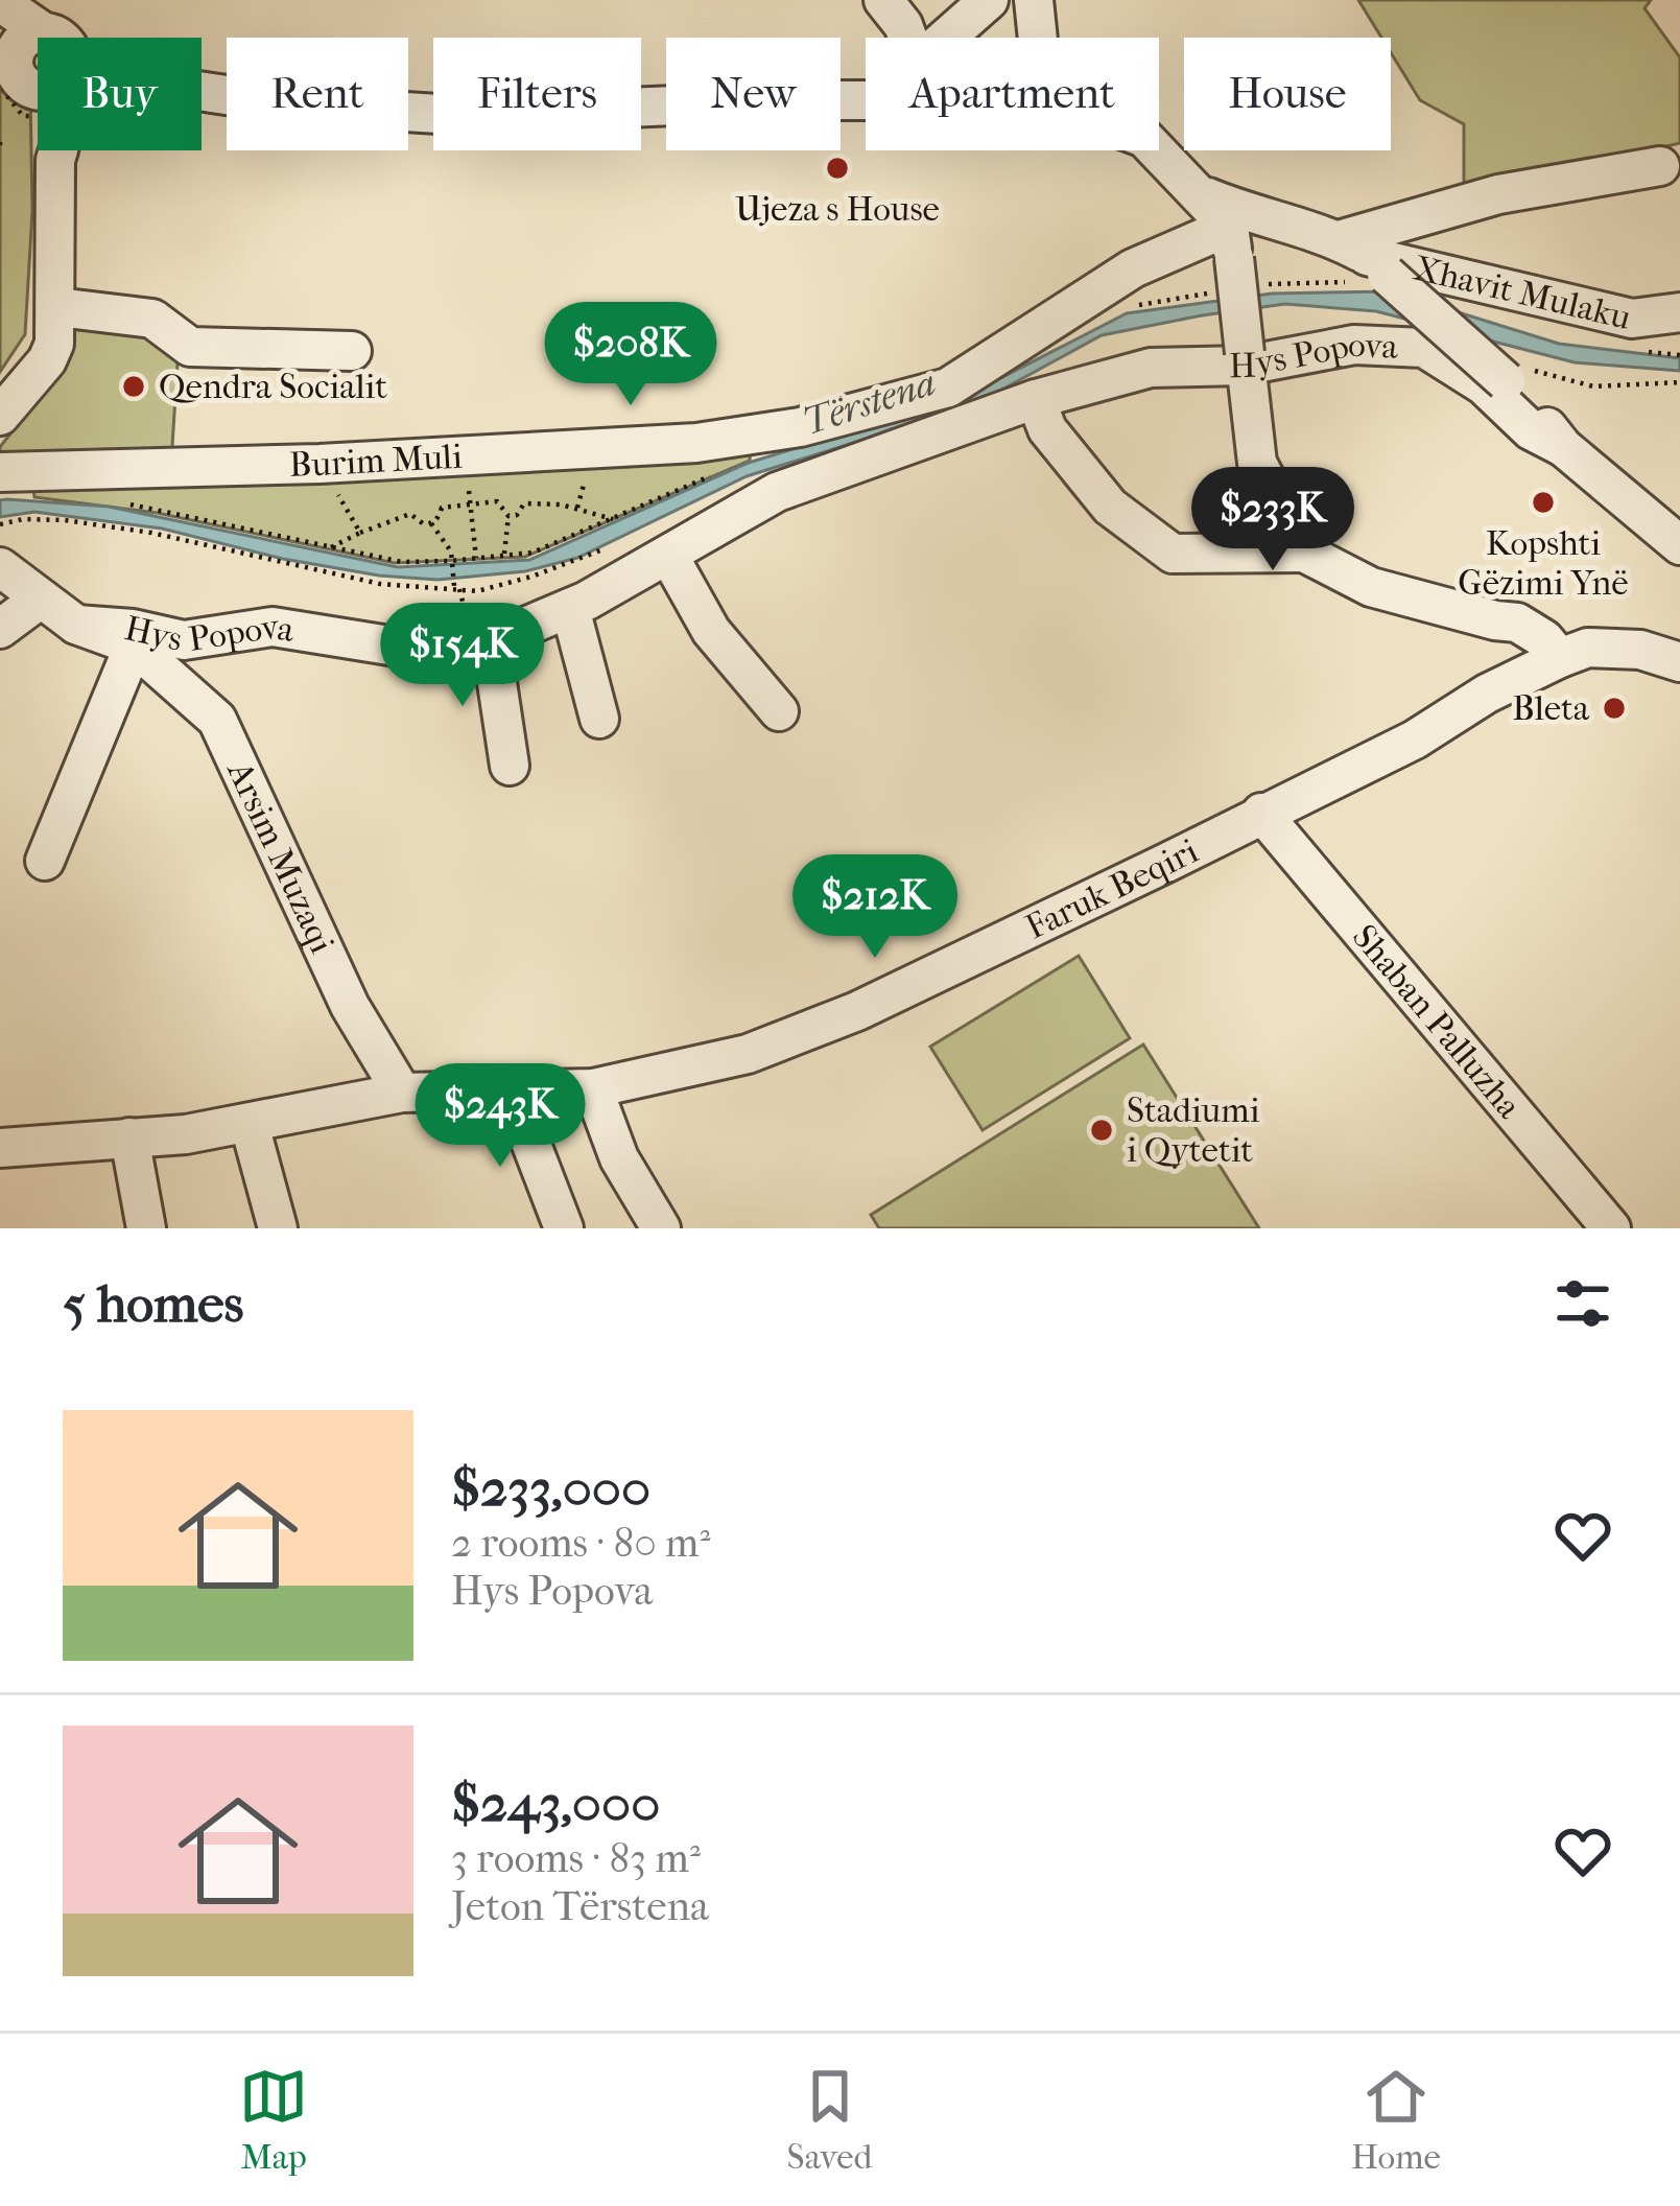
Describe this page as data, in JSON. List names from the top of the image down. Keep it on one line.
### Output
{"streets":{"street":["Xhavit Mulaku","Hys Popova","Burim Muli","Arsim Muzaqi","Faruk Beqiri","Shaban Palluzha"]},"crossings":[["Hys Popova","Arsim Muzaqi"],["Arsim Muzaqi","Faruk Beqiri"],["Faruk Beqiri","Shaban Palluzha"]],"water":["Tërstena"],"places":["Ujeza s House","Qendra Socialit","Kopshti Gëzimi Ynë","Bleta","Stadiumi i Qytetit"],"page":{"chip":["Buy","Rent","Filters","New","Apartment","House"],"price":["$208K","$233K","$154K","$212K","$243K"],"heading":"5 homes","list":[{"name":"$233,000","note":"2 rooms · 80 m² · Hys Popova"},{"name":"$243,000","note":"3 rooms · 83 m² · Jeton Tërstena"}],"tabs":["Map","Saved","Home"]}}
